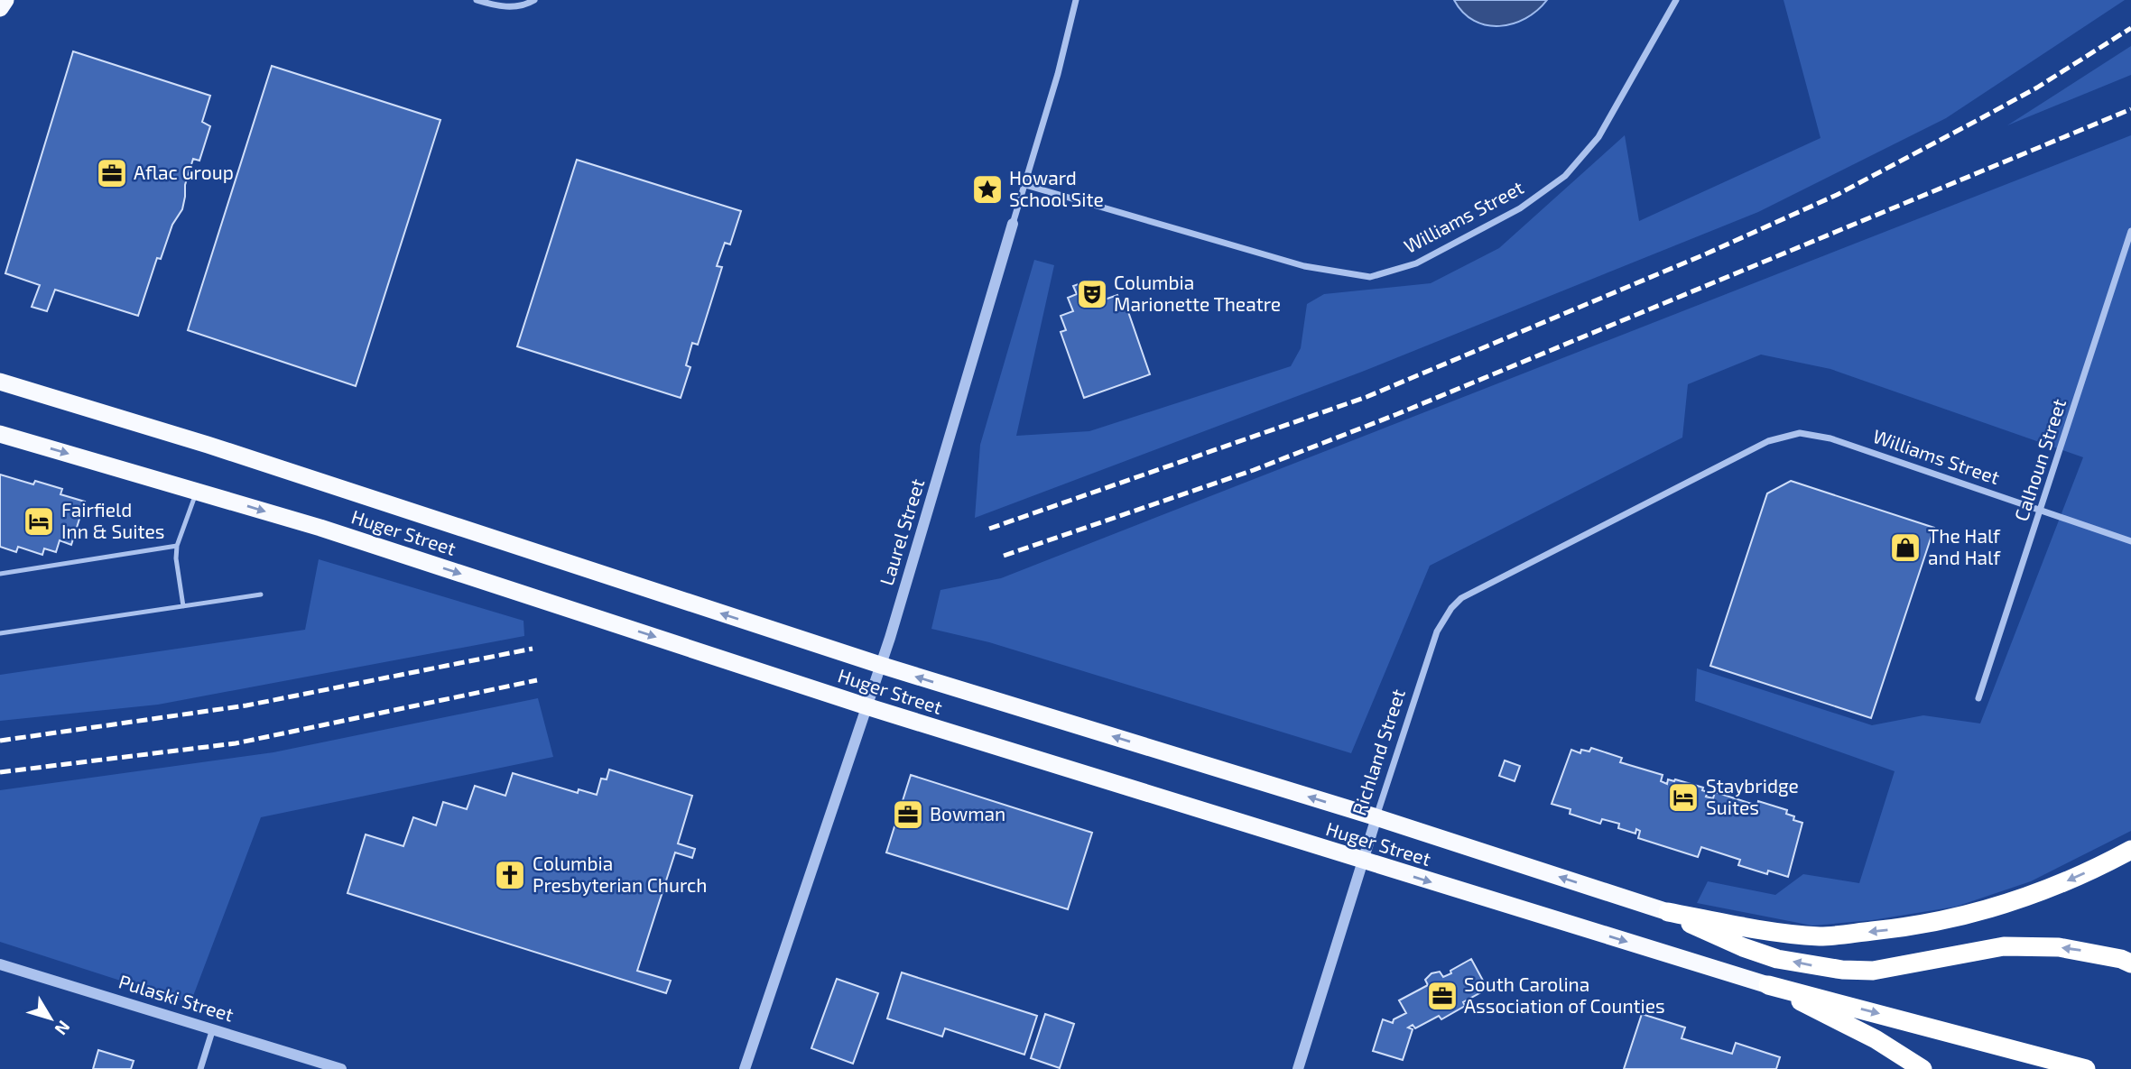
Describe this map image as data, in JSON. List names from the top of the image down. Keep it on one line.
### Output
{"streets":{"highway":["Huger Street"],"street":["Williams Street","Calhoun Street","Laurel Street","Richland Street","Pulaski Street"]},"crossings":[["Williams Street","Calhoun Street"],["Williams Street","Laurel Street"],["Williams Street","Richland Street"],["Laurel Street","Huger Street"],["Huger Street","Richland Street"]],"places":{"office":["Aflac Group","Bowman","South Carolina Association of Counties"],"place":["Howard School Site"],"theatre":["Columbia Marionette Theatre"],"hotel":["Fairfield Inn & Suites","Staybridge Suites"],"shop":["The Half and Half"],"church":["Columbia Presbyterian Church"]},"north":"bottom right"}
